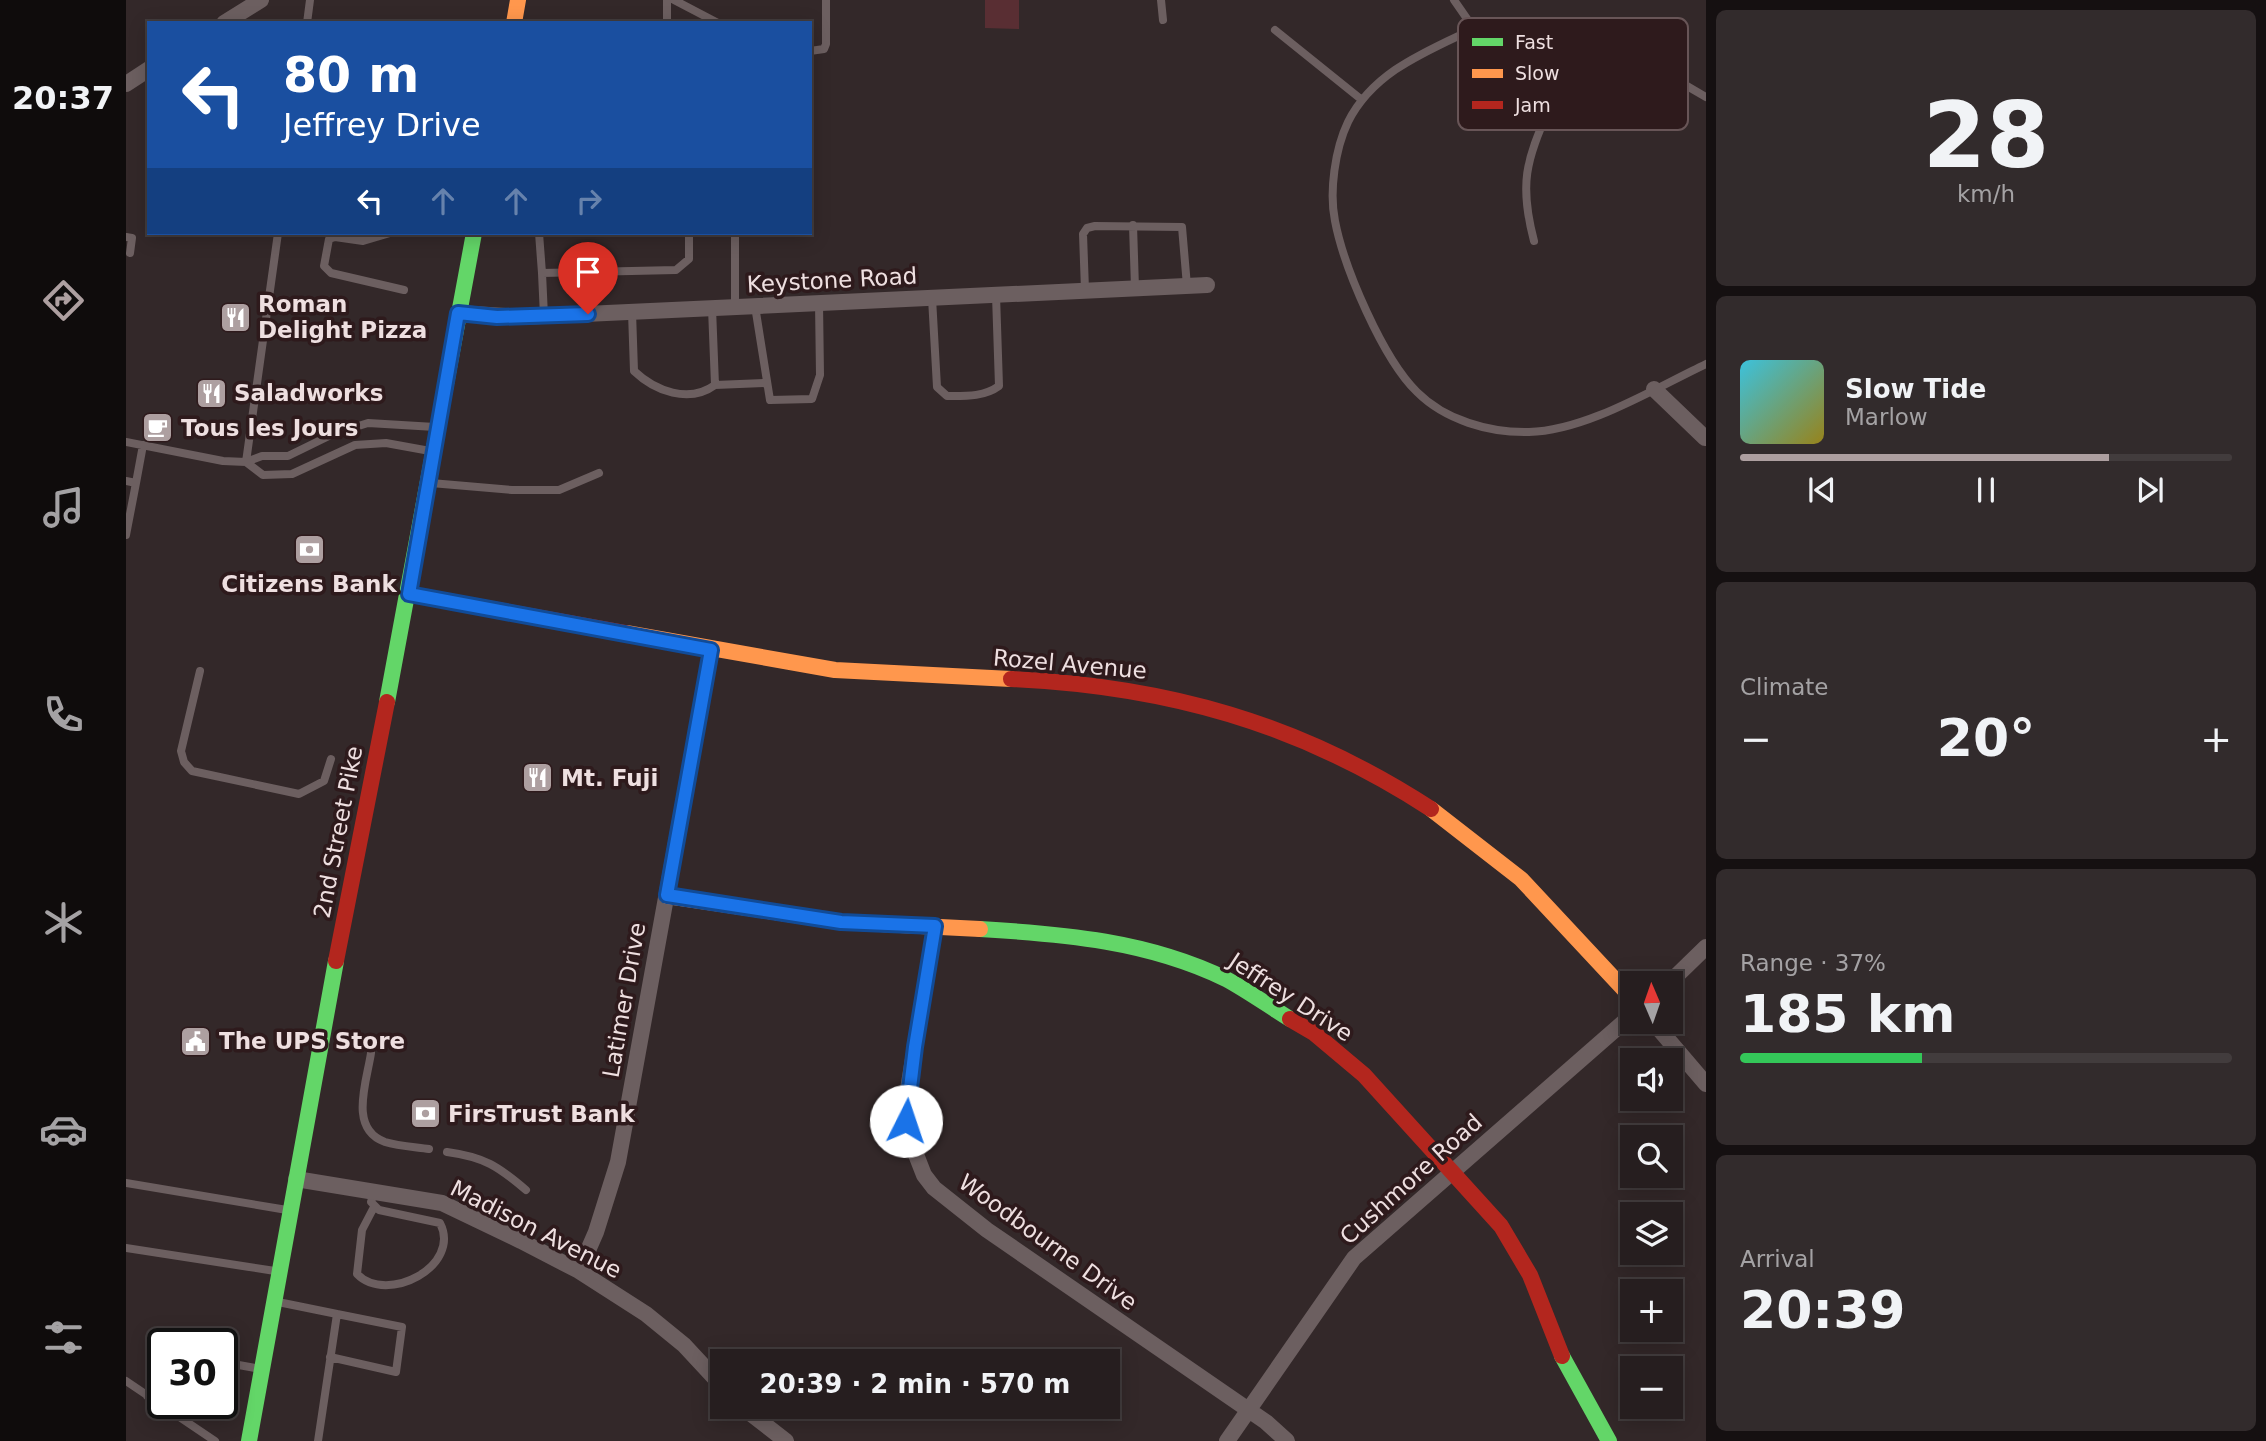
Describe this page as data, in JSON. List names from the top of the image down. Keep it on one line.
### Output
{"streets":{"street":["Keystone Road","Rozel Avenue","2nd Street Pike","Jeffrey Drive","Latimer Drive","Cushmore Road","Madison Avenue","Woodbourne Drive"]},"crossings":[["Keystone Road","2nd Street Pike"],["Rozel Avenue","2nd Street Pike"],["Rozel Avenue","Latimer Drive"],["2nd Street Pike","Madison Avenue"],["Jeffrey Drive","Latimer Drive"],["Jeffrey Drive","Cushmore Road"],["Jeffrey Drive","Woodbourne Drive"],["Latimer Drive","Madison Avenue"],["Cushmore Road","Woodbourne Drive"]],"places":{"restaurant":["Roman Delight Pizza","Saladworks","Mt. Fuji"],"cafe":["Tous les Jours"],"bank":["Citizens Bank","FirsTrust Bank"],"public building":["The UPS Store"]},"legend":["Fast","Slow","Jam"],"north":"top","page":{"tabs":"20:37","tile":[["28","km/h"],"Climate",["Range · 37%","185 km"],["Arrival","20:39"]],"turn":["80 m","Jeffrey Drive"],"song":["Slow Tide","Marlow"],"heat":["−","20°","+"],"map_buttons":["+","−"],"limit":"30","trip":"20:39 · 2 min · 570 m"}}
